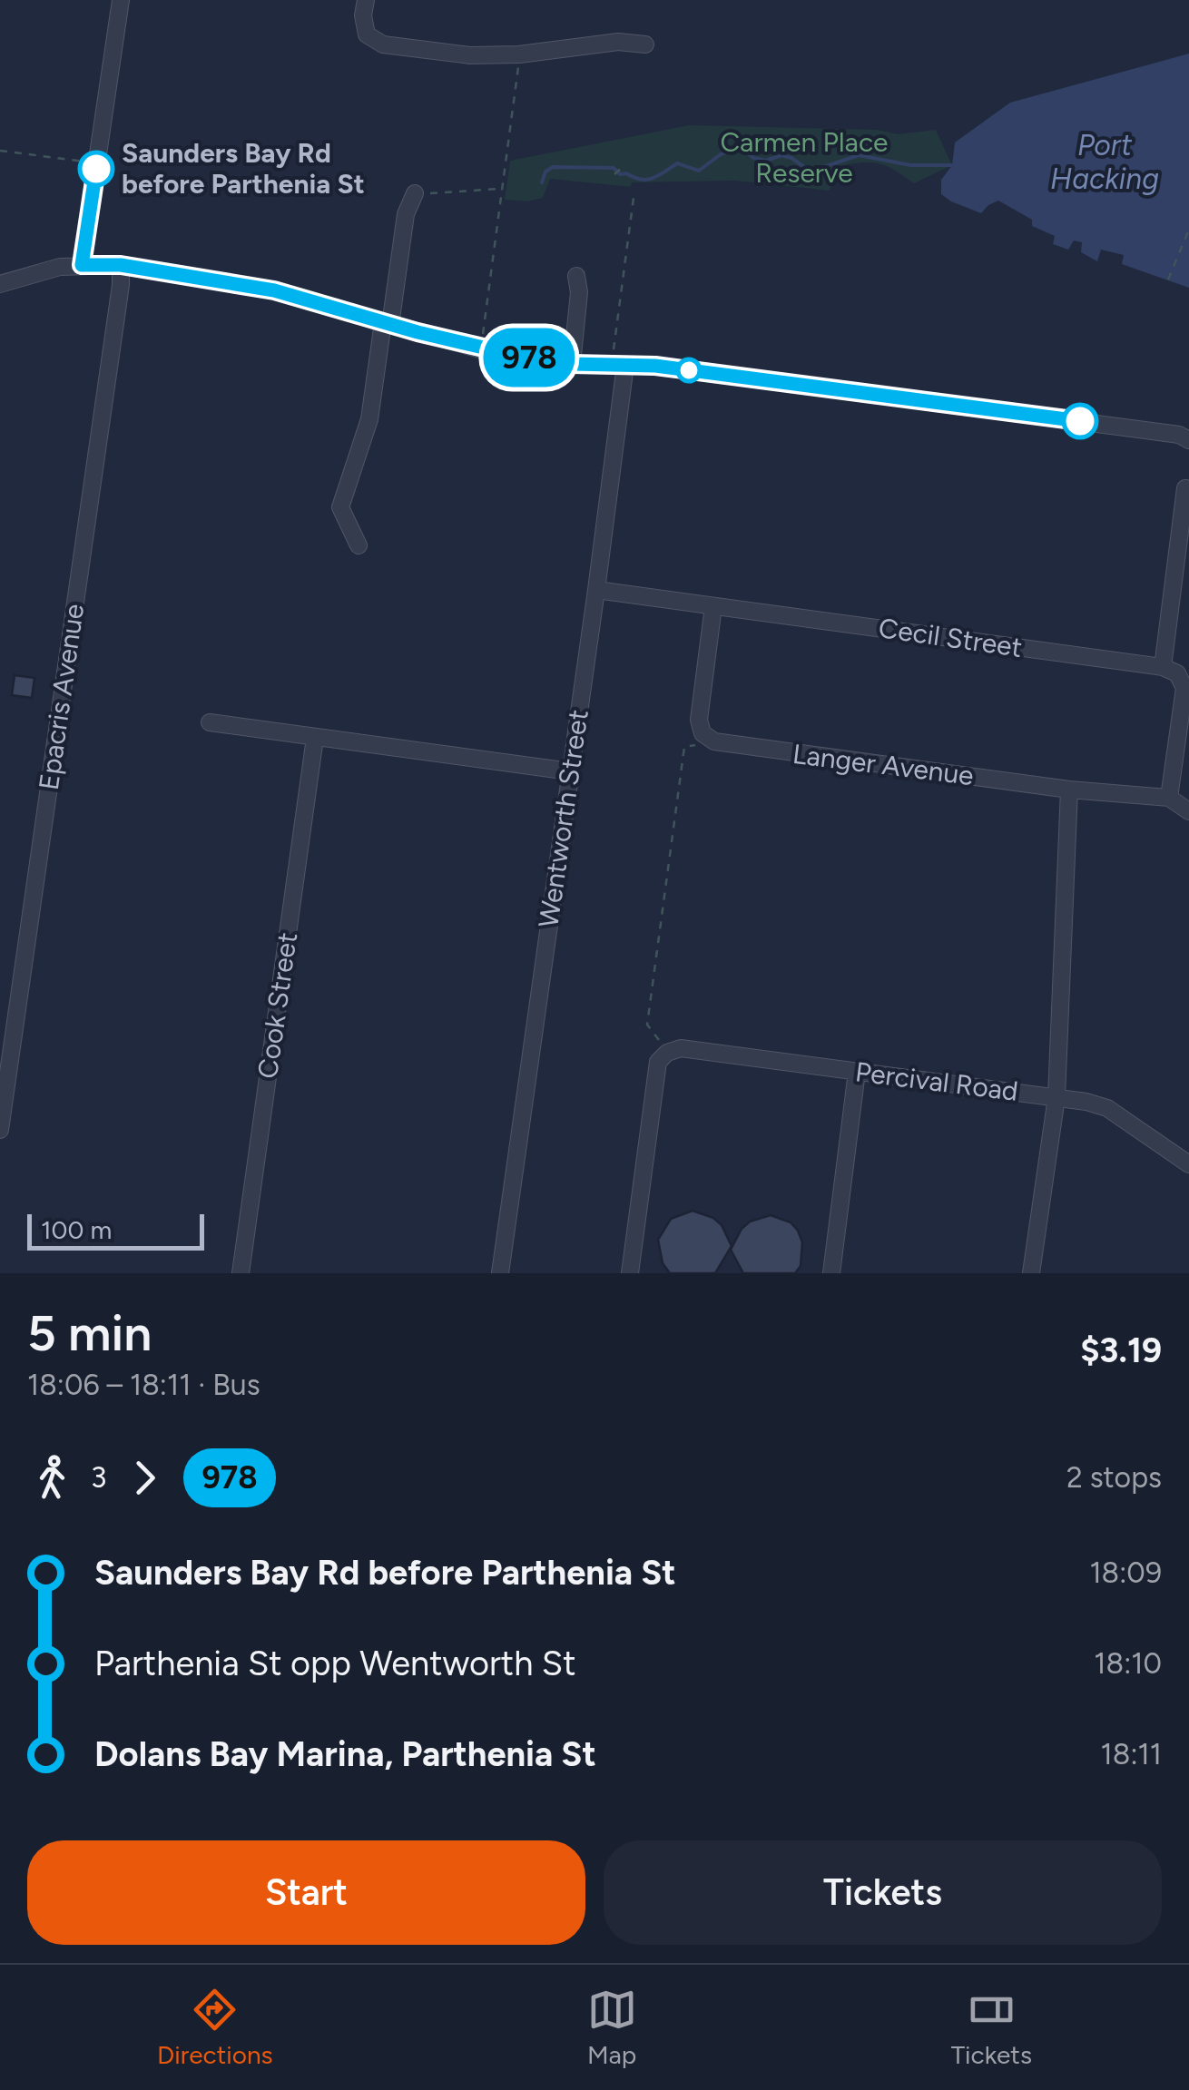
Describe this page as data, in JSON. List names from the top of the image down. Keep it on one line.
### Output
{"streets":{"street":["Cecil Street","Epacris Avenue","Langer Avenue","Wentworth Street","Cook Street","Percival Road"]},"crossings":[["Cecil Street","Wentworth Street"]],"water":["Port Hacking"],"parks":["Carmen Place Reserve"],"places":["Saunders Bay Rd before Parthenia St"],"lines":["bus line 978"],"scale_bar":"100 m","page":{"on_map":"978","scale":"100 m","heading":["5 min","18:06 – 18:11 · Bus","$3.19"],"legs":["3","978","2 stops"],"list":[{"name":"Saunders Bay Rd before Parthenia St","value":"18:09"},{"name":"Parthenia St opp Wentworth St","value":"18:10"},{"name":"Dolans Bay Marina, Parthenia St","value":"18:11"}],"buttons":["Start","Tickets"],"tabs":["Directions","Map","Tickets"]}}
